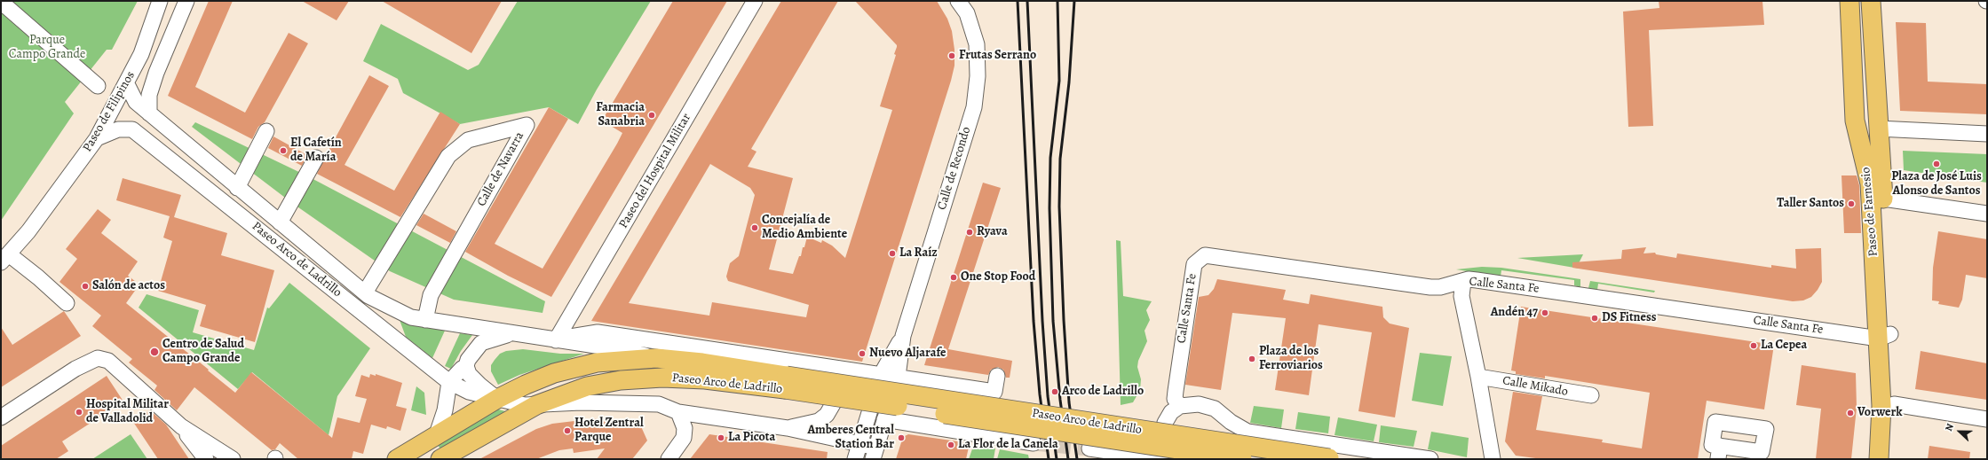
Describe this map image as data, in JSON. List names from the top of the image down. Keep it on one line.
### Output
{"streets":{"main road":["Paseo de Farnesio","Paseo Arco de Ladrillo"],"street":["Paseo de Filipinos","Calle de Recondo","Calle de Navarra","Paseo del Hospital Militar","Calle Santa Fe","Calle Mikado"]},"crossings":[["Paseo de Filipinos","Paseo Arco de Ladrillo"],["Calle de Recondo","Paseo Arco de Ladrillo"],["Calle de Navarra","Paseo Arco de Ladrillo"],["Paseo del Hospital Militar","Paseo Arco de Ladrillo"],["Paseo de Farnesio","Calle Santa Fe"]],"parks":["Parque Campo Grande"],"places":["Frutas Serrano","Farmacia Sanabria","El Cafetín de María","Plaza de José Luis Alonso de Santos","Taller Santos","Concejalía de Medio Ambiente","Ryava","La Raíz","One Stop Food","Salón de actos","Andén 47","DS Fitness","La Cepea","Centro de Salud Campo Grande","Nuevo Aljarafe","Plaza de los Ferroviarios","Arco de Ladrillo","Hospital Militar de Valladolid","Vorwerk","Hotel Zentral Parque","La Picota","Amberes Central Station Bar","La Flor de la Canela"],"north":"left"}
